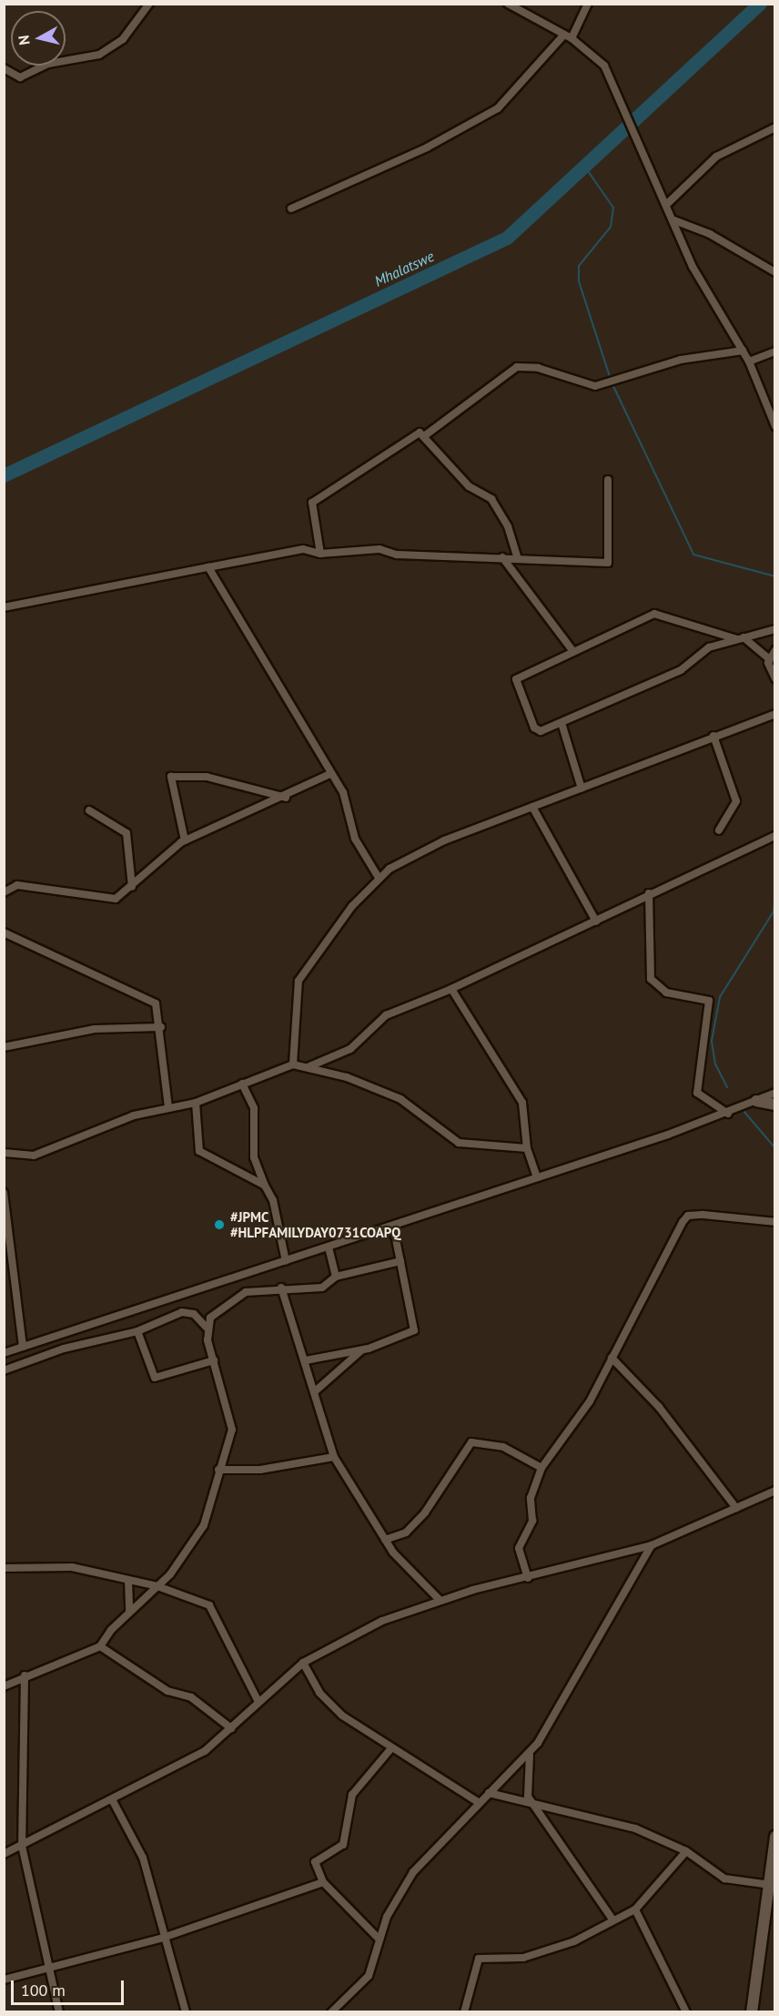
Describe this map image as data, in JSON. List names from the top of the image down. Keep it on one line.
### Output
{"water":["Mhalatswe"],"places":["#JPMC #HLPFAMILYDAY0731COAPQ"],"scale_bar":"100 m","north":"left"}
